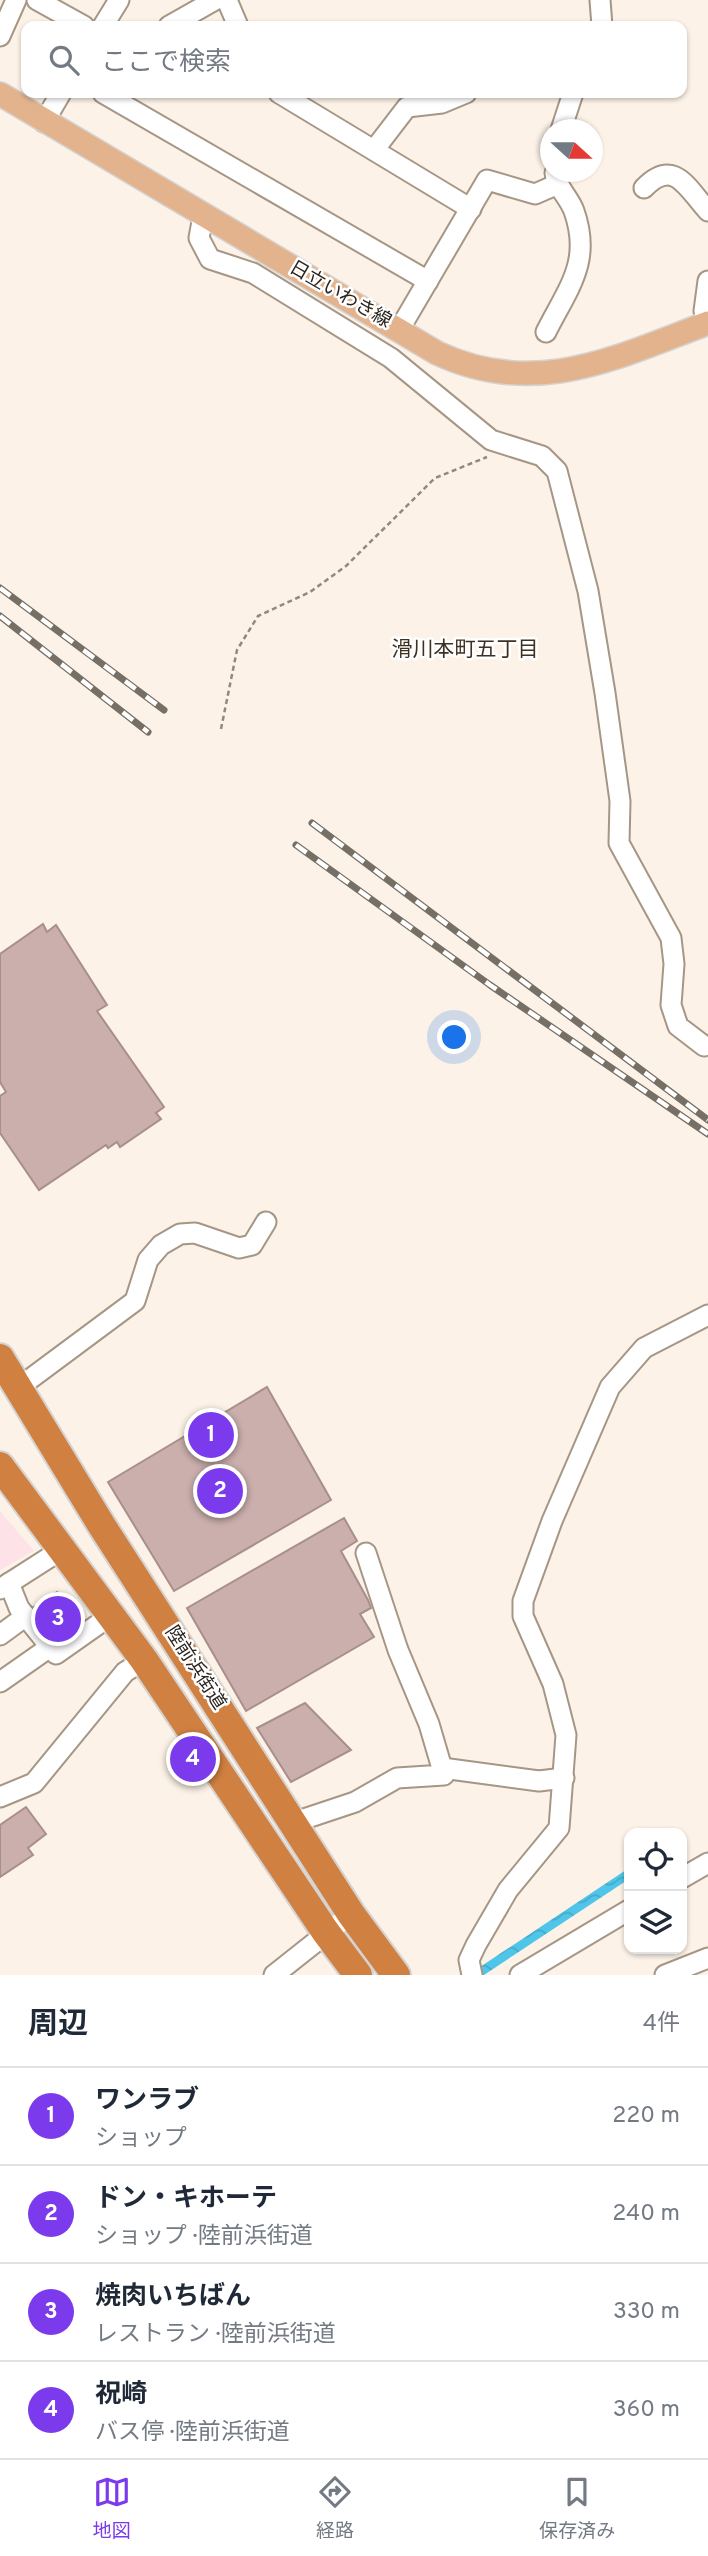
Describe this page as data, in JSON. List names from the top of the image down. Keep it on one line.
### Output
{"streets":{"highway":["陸前浜街道"],"main road":["日立いわき線"]},"districts":["滑川本町五丁目"],"north":"right","page":{"search":"ここで検索","pins":["1","2","3","4"],"heading":["周辺","4件"],"list":[{"mark":"1","name":"ワンラブ","note":"ショップ","value":"220 m"},{"mark":"2","name":"ドン・キホーテ","note":"ショップ · 陸前浜街道","value":"240 m"},{"mark":"3","name":"焼肉いちばん","note":"レストラン · 陸前浜街道","value":"330 m"},{"mark":"4","name":"祝崎","note":"バス停 · 陸前浜街道","value":"360 m"}],"nav":["地図","経路","保存済み"]}}
